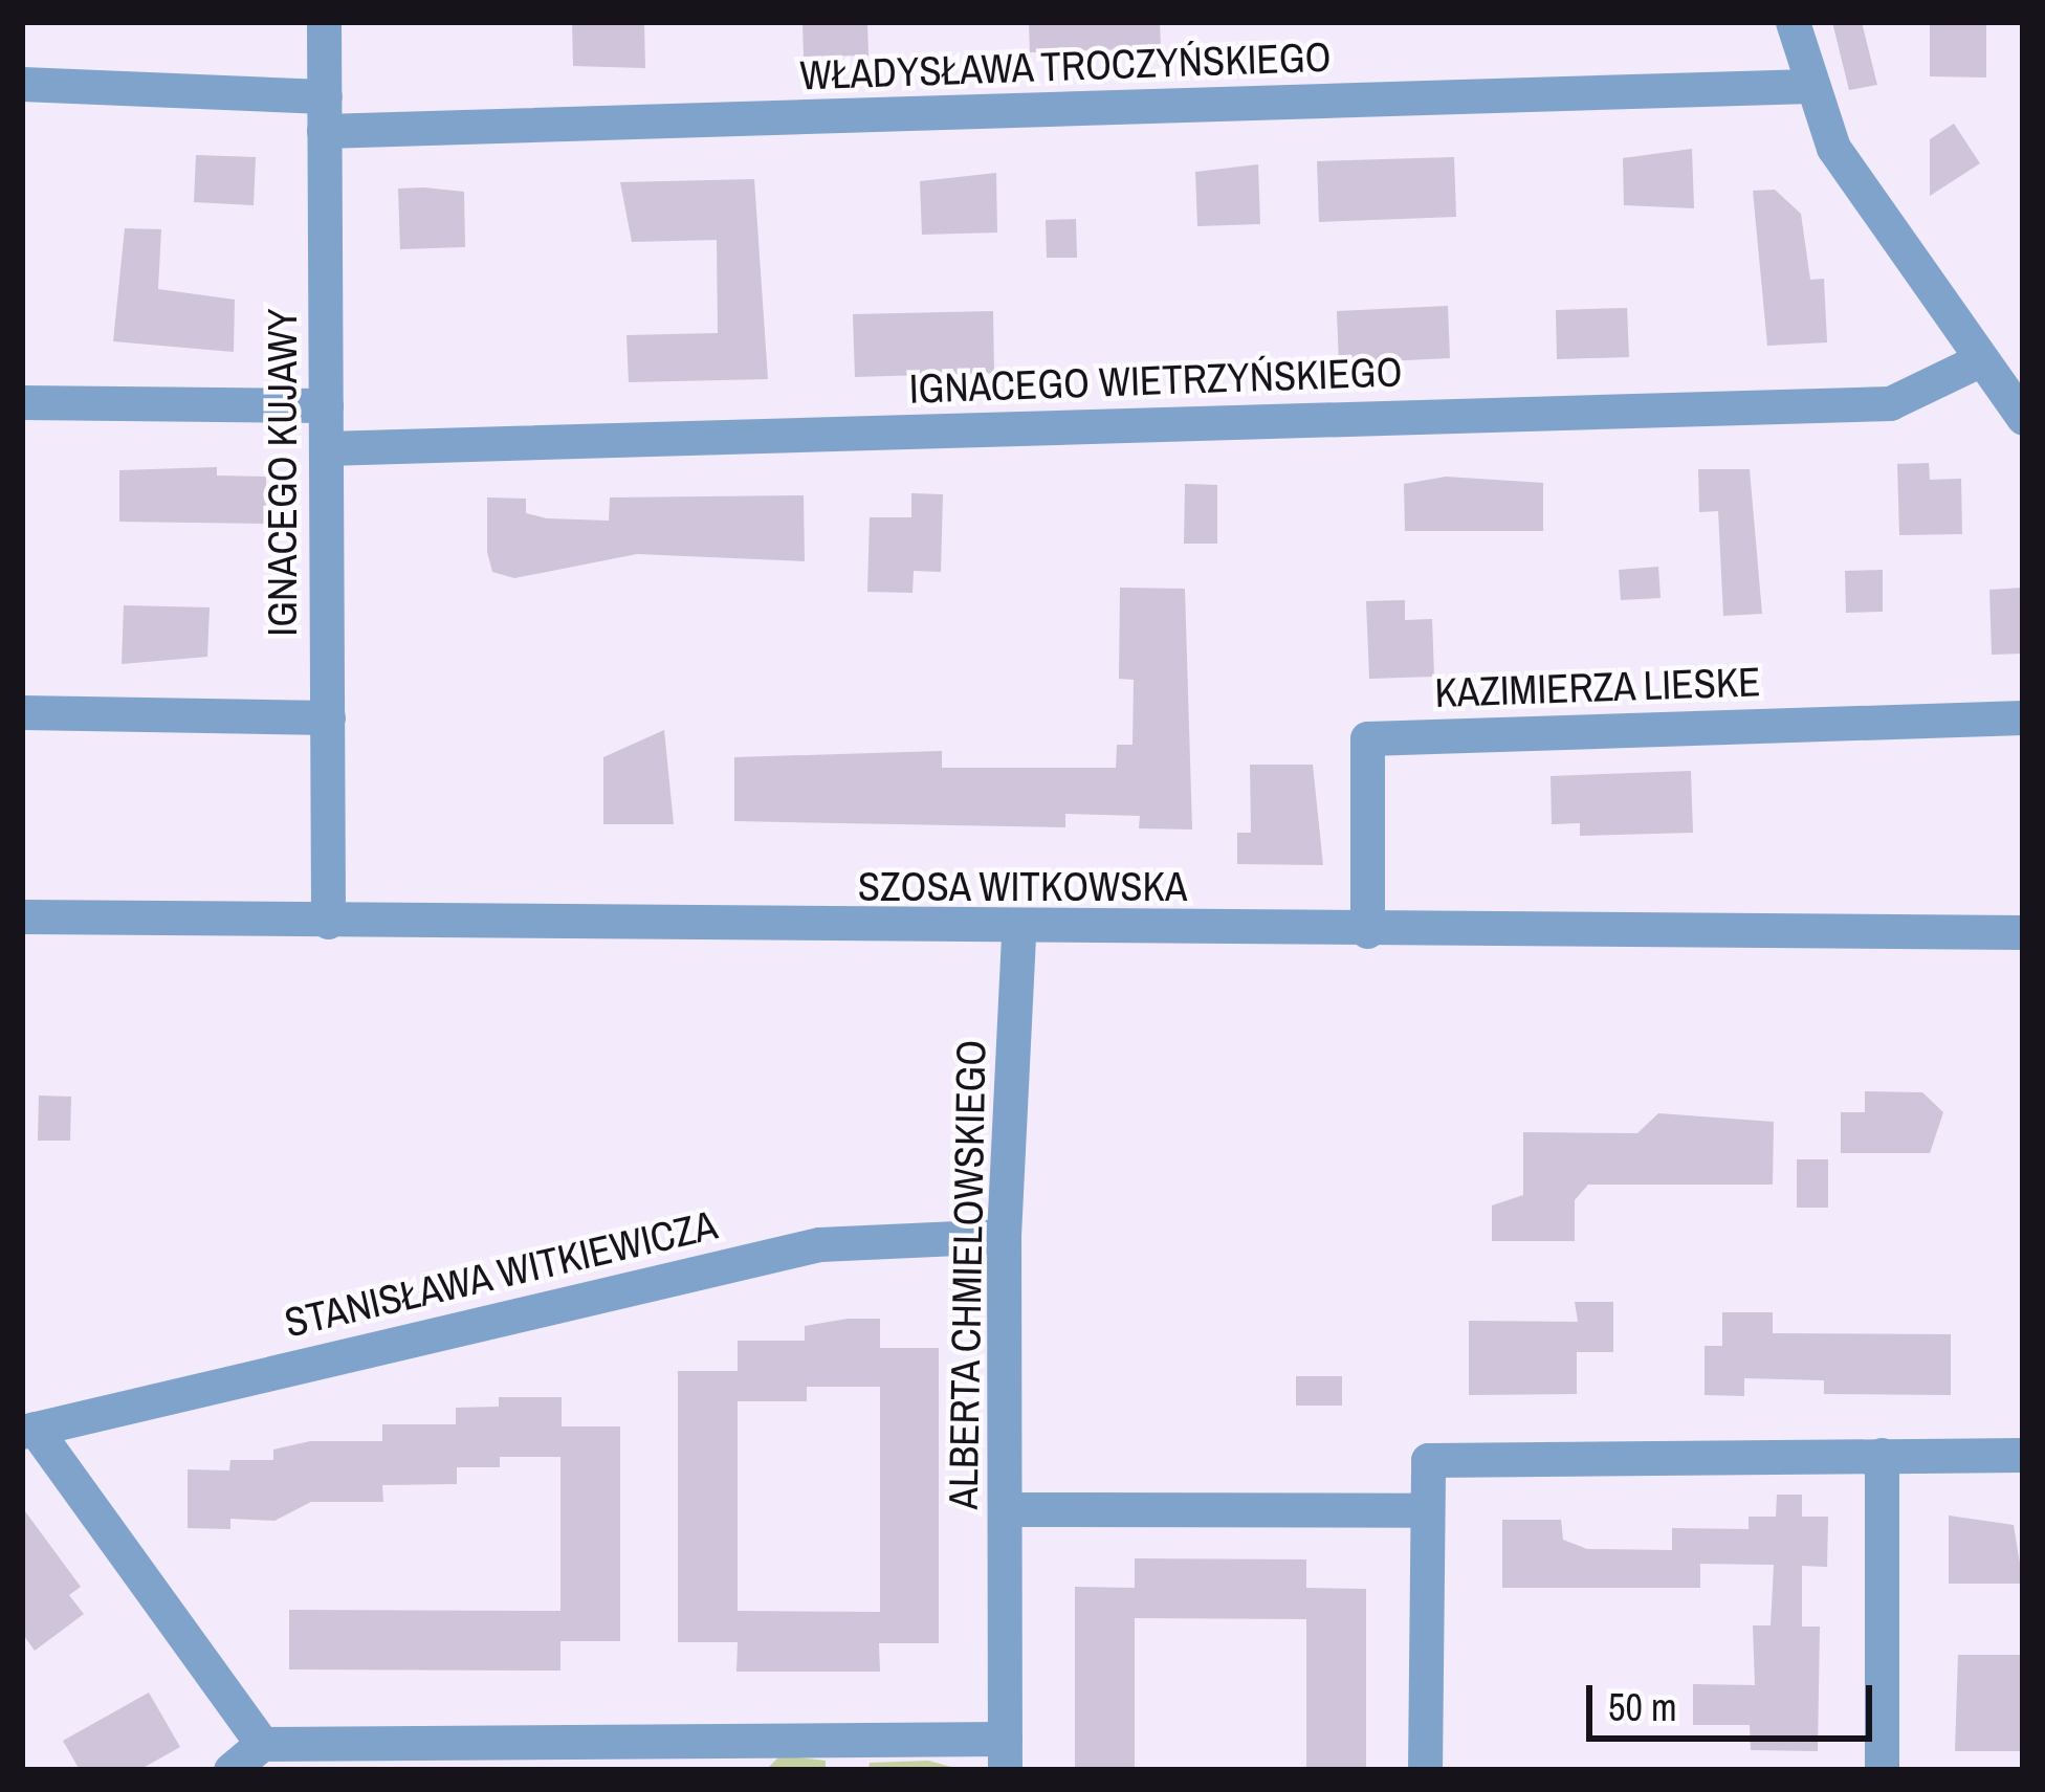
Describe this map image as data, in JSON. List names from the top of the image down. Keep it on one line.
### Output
{"streets":{"street":["WŁADYSŁAWA TROCZYŃSKIEGO","IGNACEGO WIETRZYŃSKIEGO","IGNACEGO KUJAWY","KAZIMIERZA LIESKE","SZOSA WITKOWSKA","STANISŁAWA WITKIEWICZA","ALBERTA CHMIELOWSKIEGO"]},"crossings":[["WŁADYSŁAWA TROCZYŃSKIEGO","IGNACEGO KUJAWY"],["IGNACEGO WIETRZYŃSKIEGO","IGNACEGO KUJAWY"],["IGNACEGO KUJAWY","SZOSA WITKOWSKA"],["KAZIMIERZA LIESKE","SZOSA WITKOWSKA"],["SZOSA WITKOWSKA","ALBERTA CHMIELOWSKIEGO"],["STANISŁAWA WITKIEWICZA","ALBERTA CHMIELOWSKIEGO"]],"scale_bar":"50 m"}
